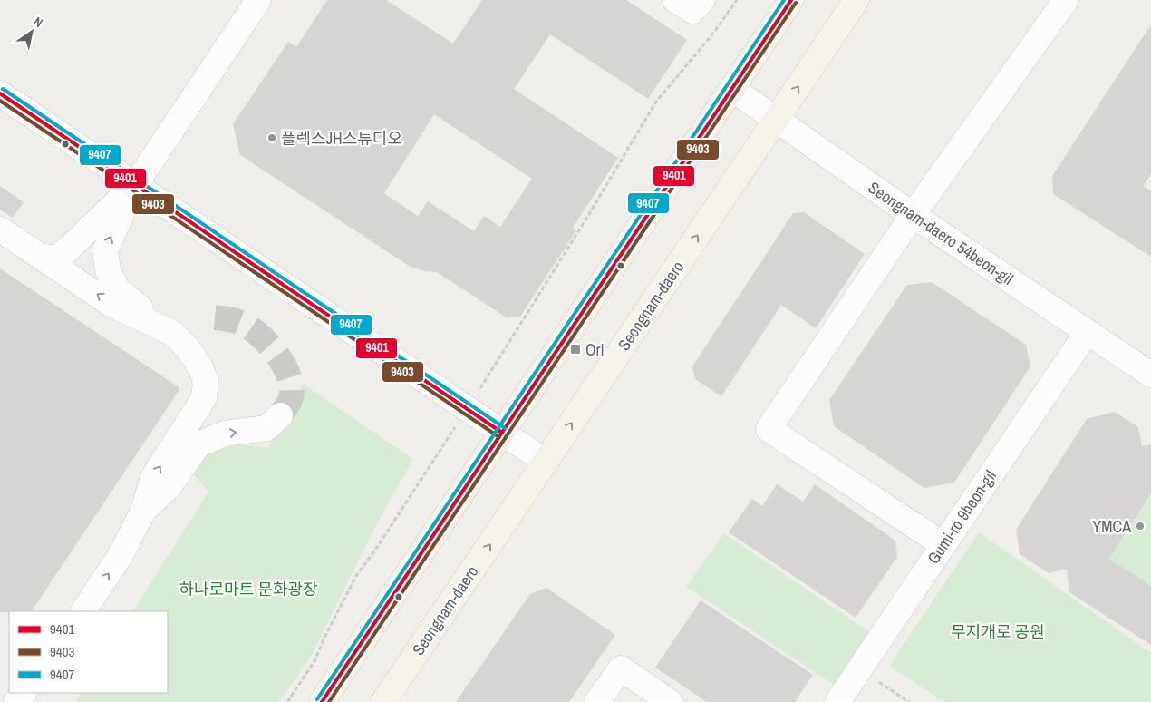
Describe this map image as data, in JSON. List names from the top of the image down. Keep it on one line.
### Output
{"streets":{"main road":["Seongnam-daero"],"street":["Seongnam-daero 54beon-gil","Gumi-ro 9beon-gil"]},"crossings":[["Seongnam-daero 54beon-gil","Seongnam-daero"],["Seongnam-daero 54beon-gil","Gumi-ro 9beon-gil"]],"parks":["하나로마트 문화광장","무지개로 공원"],"places":{"other":["플렉스JH스튜디오","YMCA"],"transit":["Ori"]},"lines":["transit line 9401","transit line 9407","transit line 9403"],"legend":["9401","9403","9407"],"north":"top right"}
